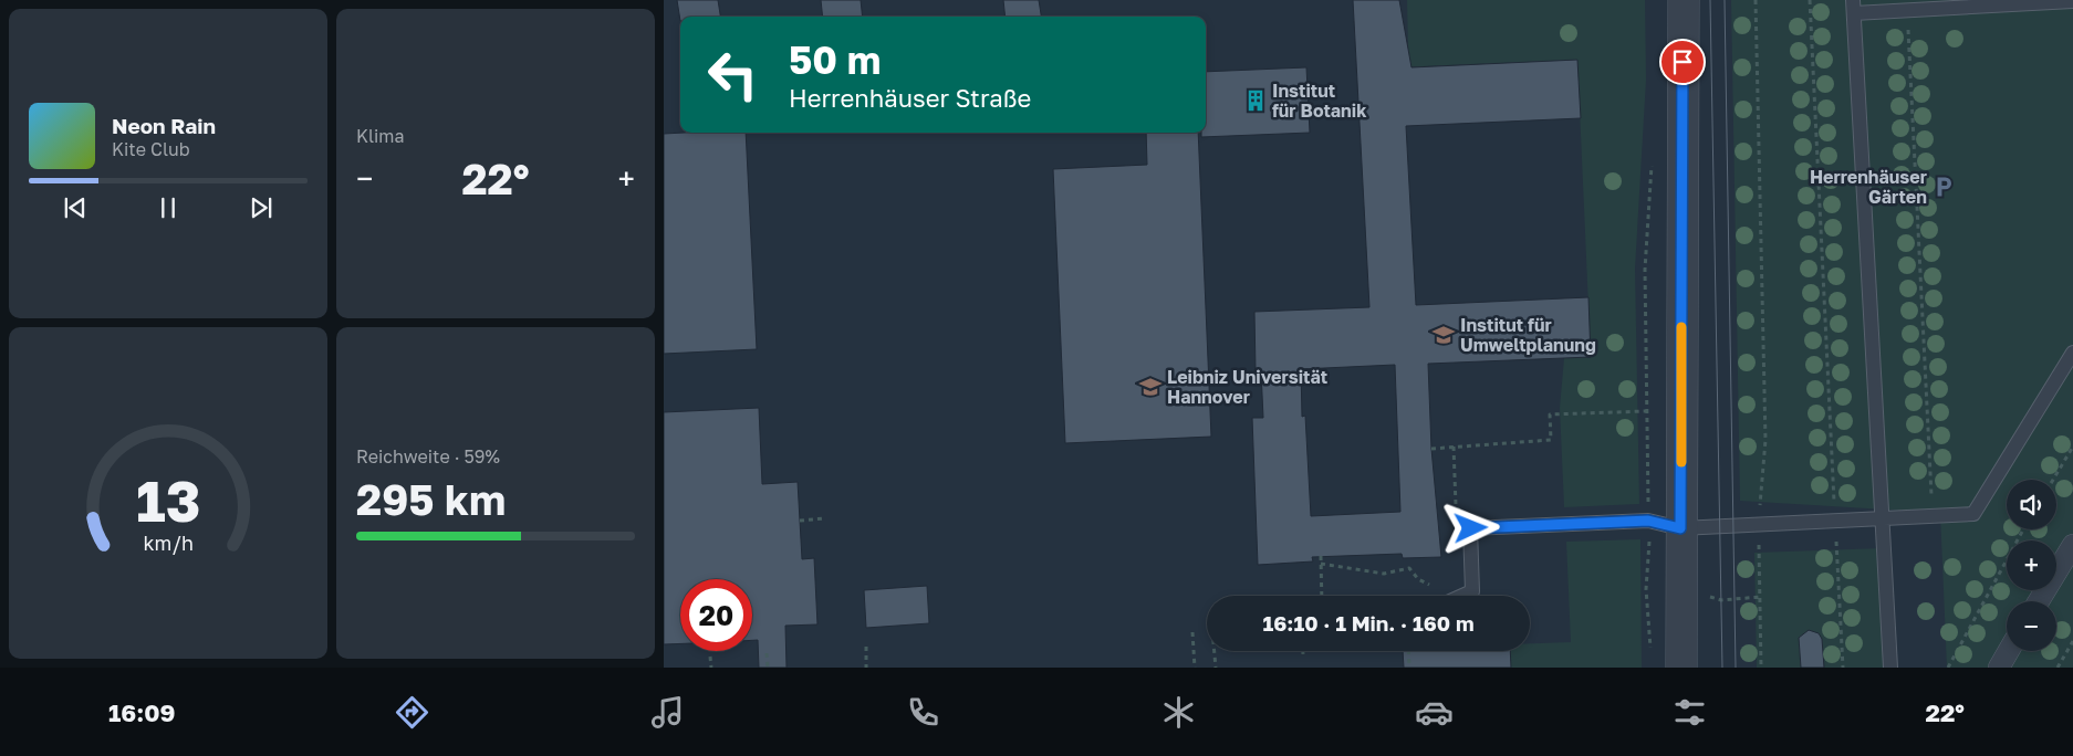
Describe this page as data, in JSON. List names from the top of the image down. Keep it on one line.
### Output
{"places":{"building":["Institut für Botanik"],"parking":["Herrenhäuser Gärten"],"school or university":["Institut für Umweltplanung","Leibniz Universität Hannover"]},"page":{"tile":["Klima",["Reichweite · 59%","295 km"]],"turn":["50 m","Herrenhäuser Straße"],"song":["Neon Rain","Kite Club"],"heat":["−","22°","+"],"map_buttons":["+","−"],"limit":"20","trip":"16:10 · 1 Min. · 160 m","tabs":["16:09","22°"],"gauge":["13","km/h"]}}
